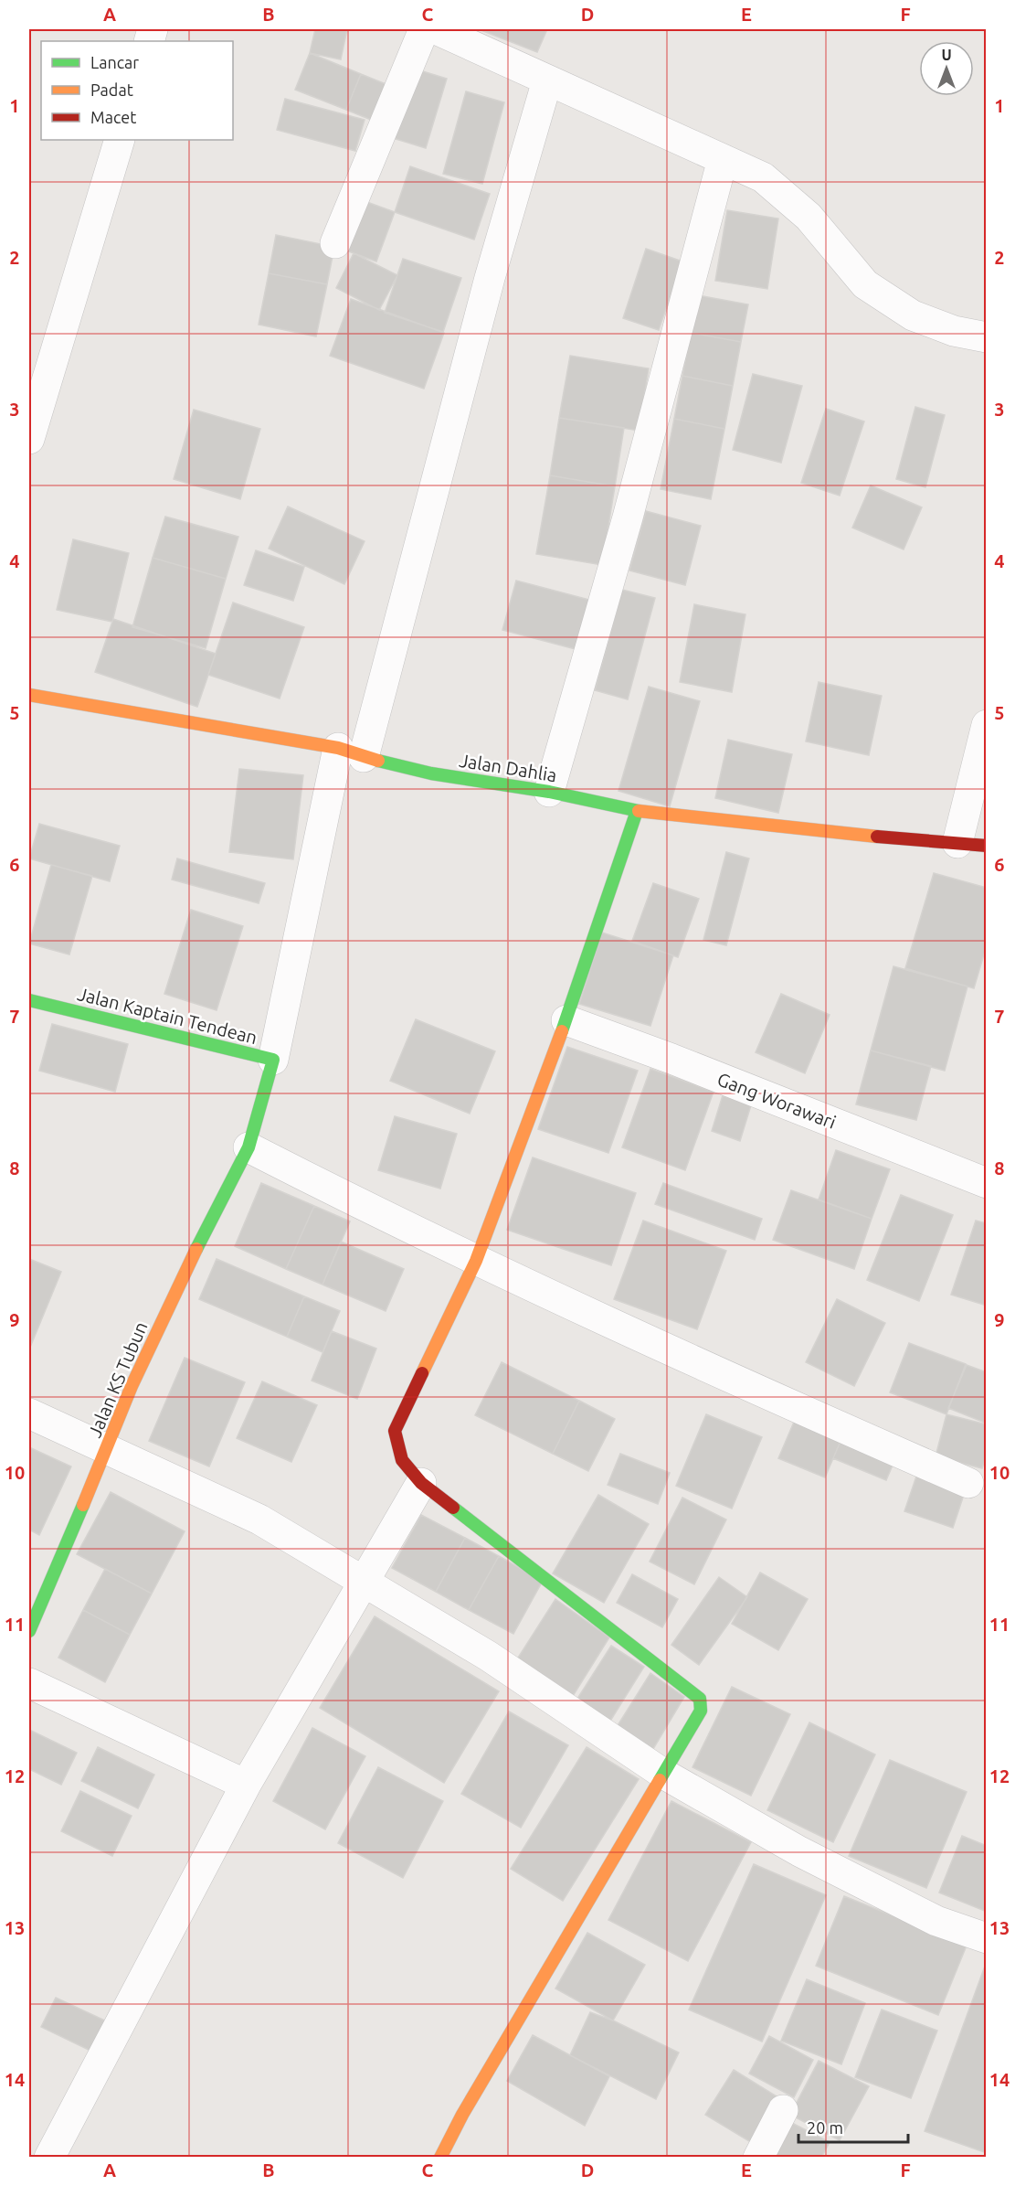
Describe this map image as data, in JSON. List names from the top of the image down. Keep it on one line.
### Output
{"streets":{"street":["Jalan Dahlia","Jalan Kaptain Tendean","Gang Worawari","Jalan KS Tubun"]},"crossings":[["Jalan Kaptain Tendean","Jalan KS Tubun"]],"legend":["Lancar","Padat","Macet"],"scale_bar":"20 m","north":"top","grid":{"columns":["A","B","C","D","E","F"],"rows":["1","2","3","4","5","6","7","8","9","10","11","12","13","14"]}}
